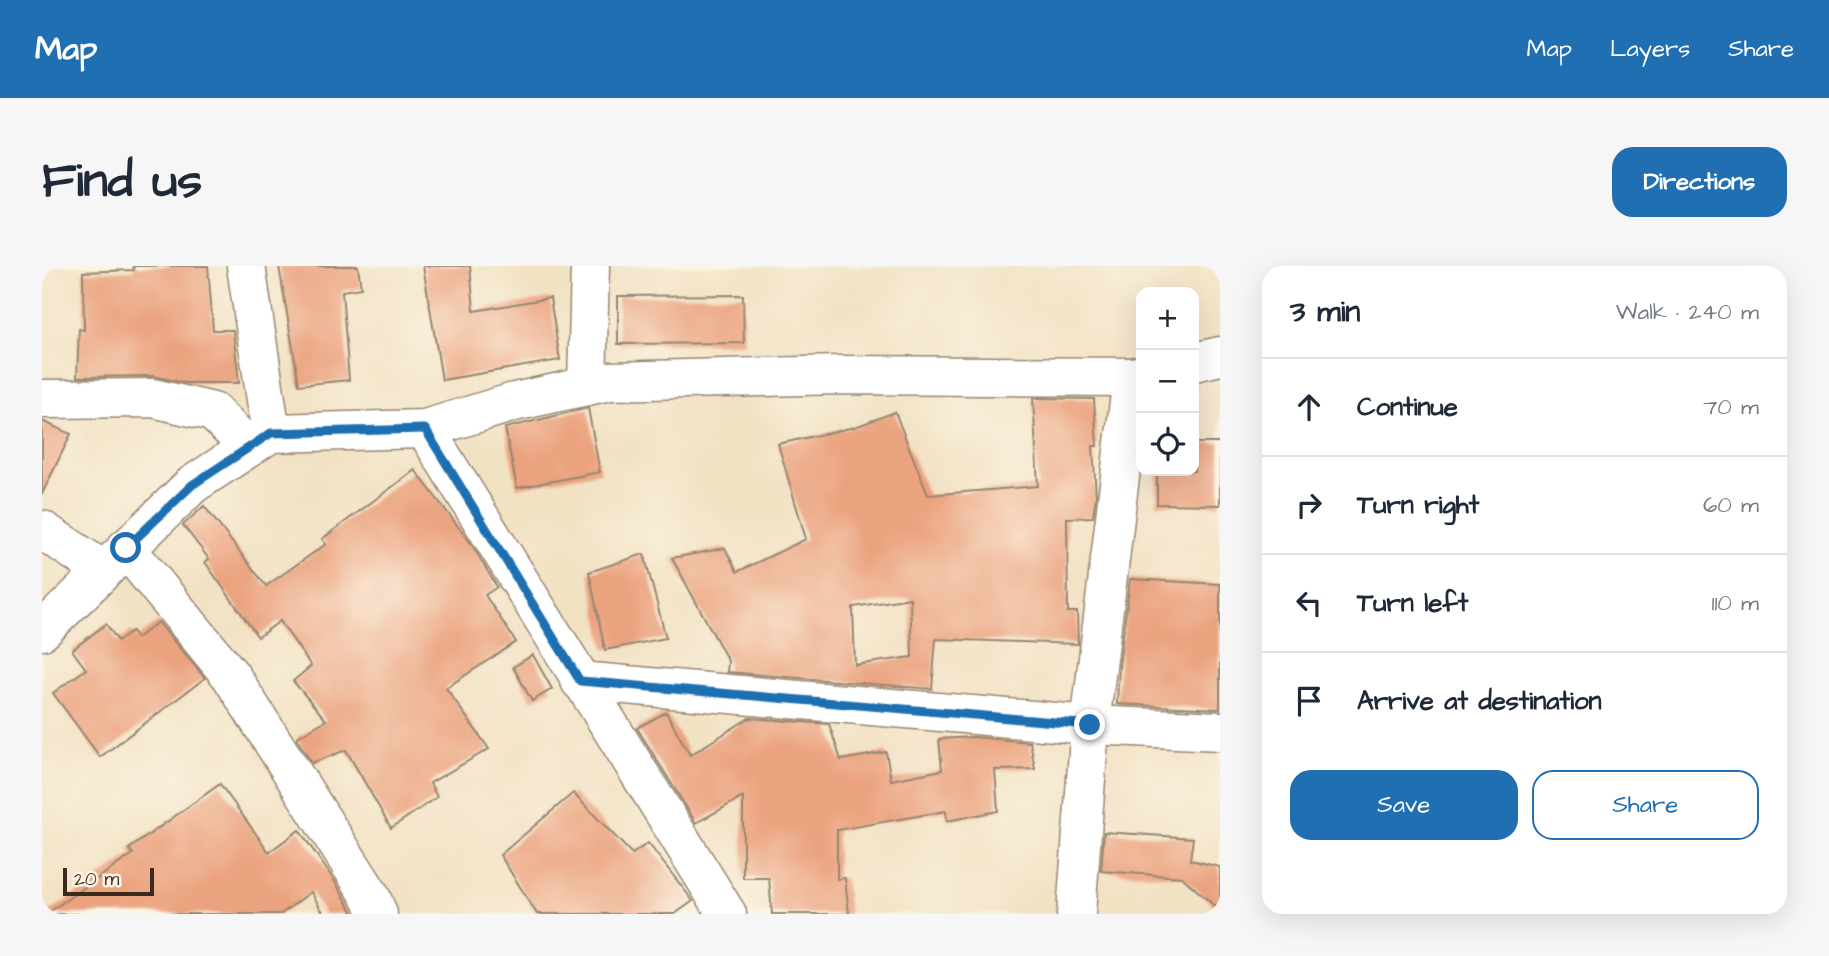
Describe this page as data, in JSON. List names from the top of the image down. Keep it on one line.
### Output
{"scale_bar":"20 m","page":{"header":"Map","nav":["Map","Layers","Share"],"buttons":["Directions",["Save","Share"]],"title":"Find us","heading":["3 min","Walk · 240 m"],"map_buttons":["+","−"],"list":[["Continue","70 m"],["Turn right","60 m"],["Turn left","110 m"],"Arrive at destination"],"scale":"20 m"}}
